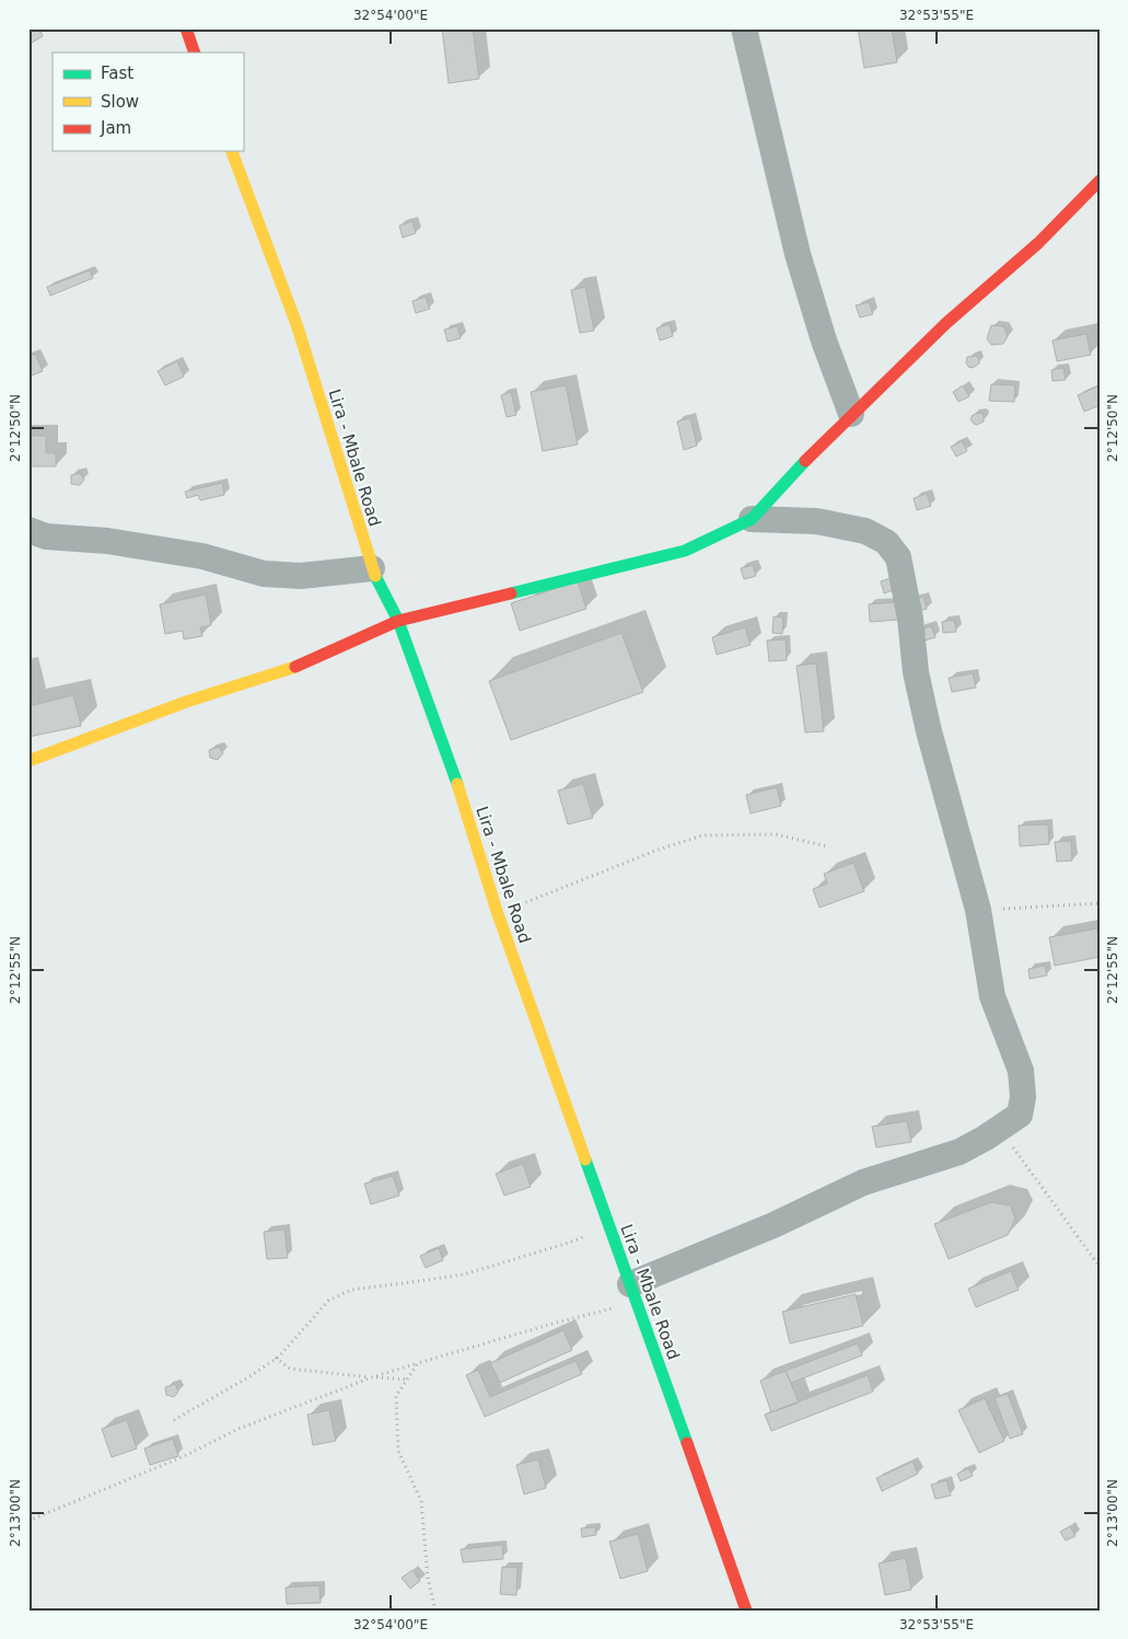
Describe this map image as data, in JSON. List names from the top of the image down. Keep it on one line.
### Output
{"streets":{"main road":["Lira - Mbale Road"]},"legend":["Fast","Slow","Jam"],"coordinates":["32°54'00\"E","32°53'55\"E","2°12'50\"N","2°12'55\"N","2°13'00\"N"]}
